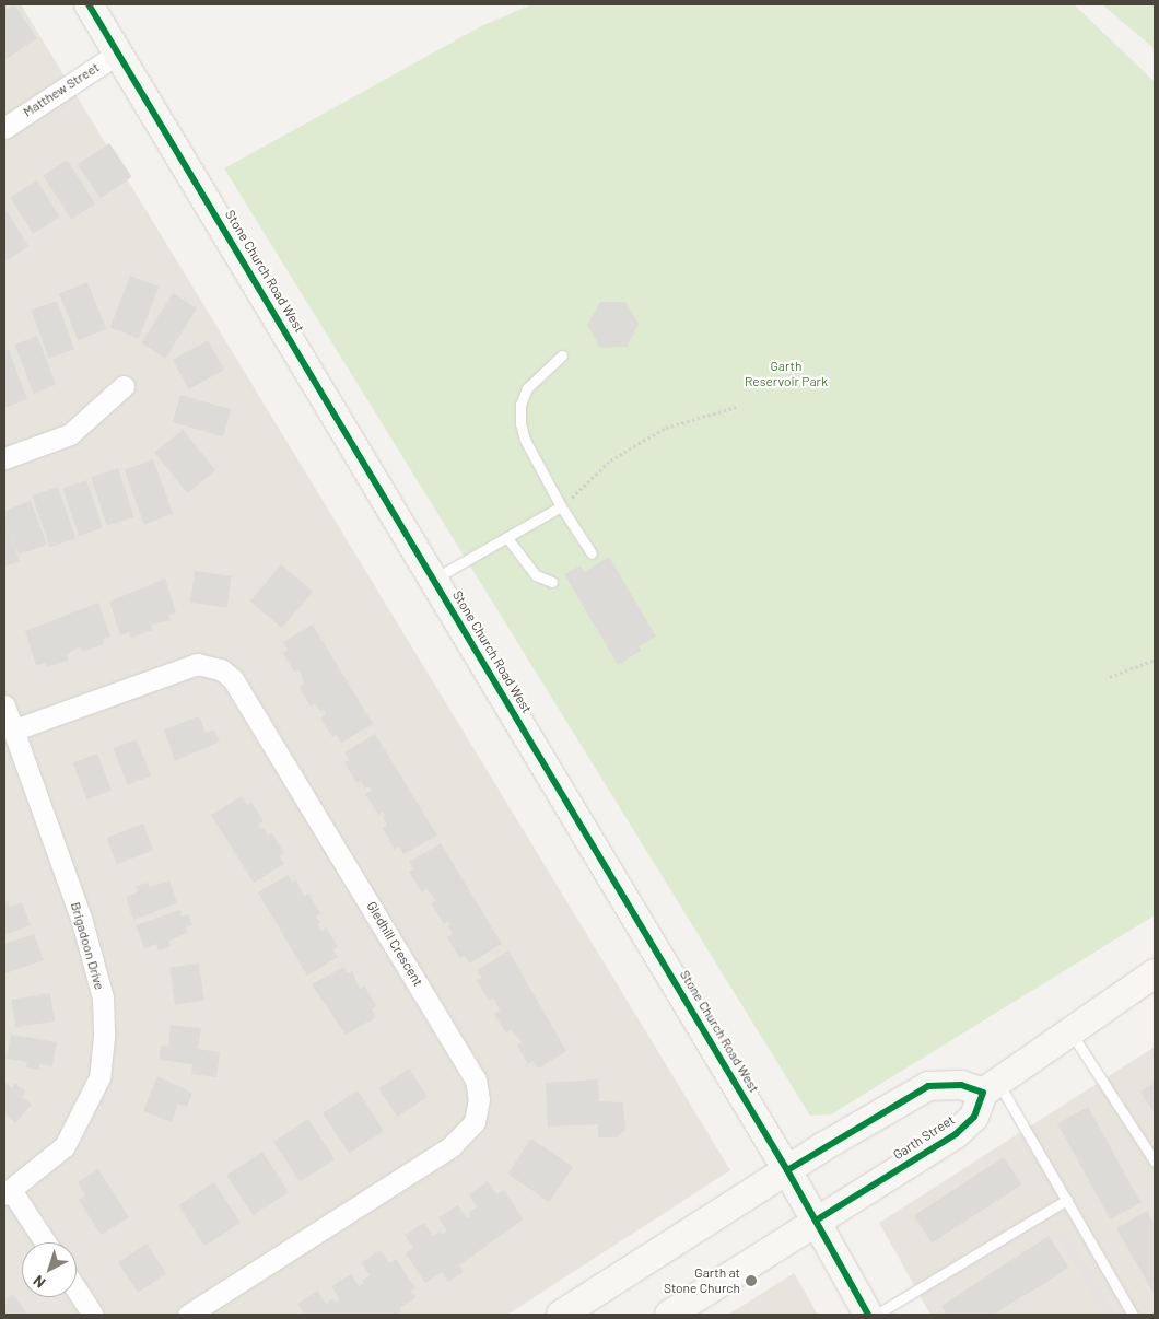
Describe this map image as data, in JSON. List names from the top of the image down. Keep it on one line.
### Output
{"streets":{"main road":["Stone Church Road West","Garth Street"],"street":["Matthew Street","Gledhill Crescent","Brigadoon Drive"]},"crossings":[["Matthew Street","Stone Church Road West"],["Stone Church Road West","Garth Street"],["Gledhill Crescent","Brigadoon Drive"]],"parks":["Garth Reservoir Park"],"places":["Garth at Stone Church"],"north":"bottom left"}
